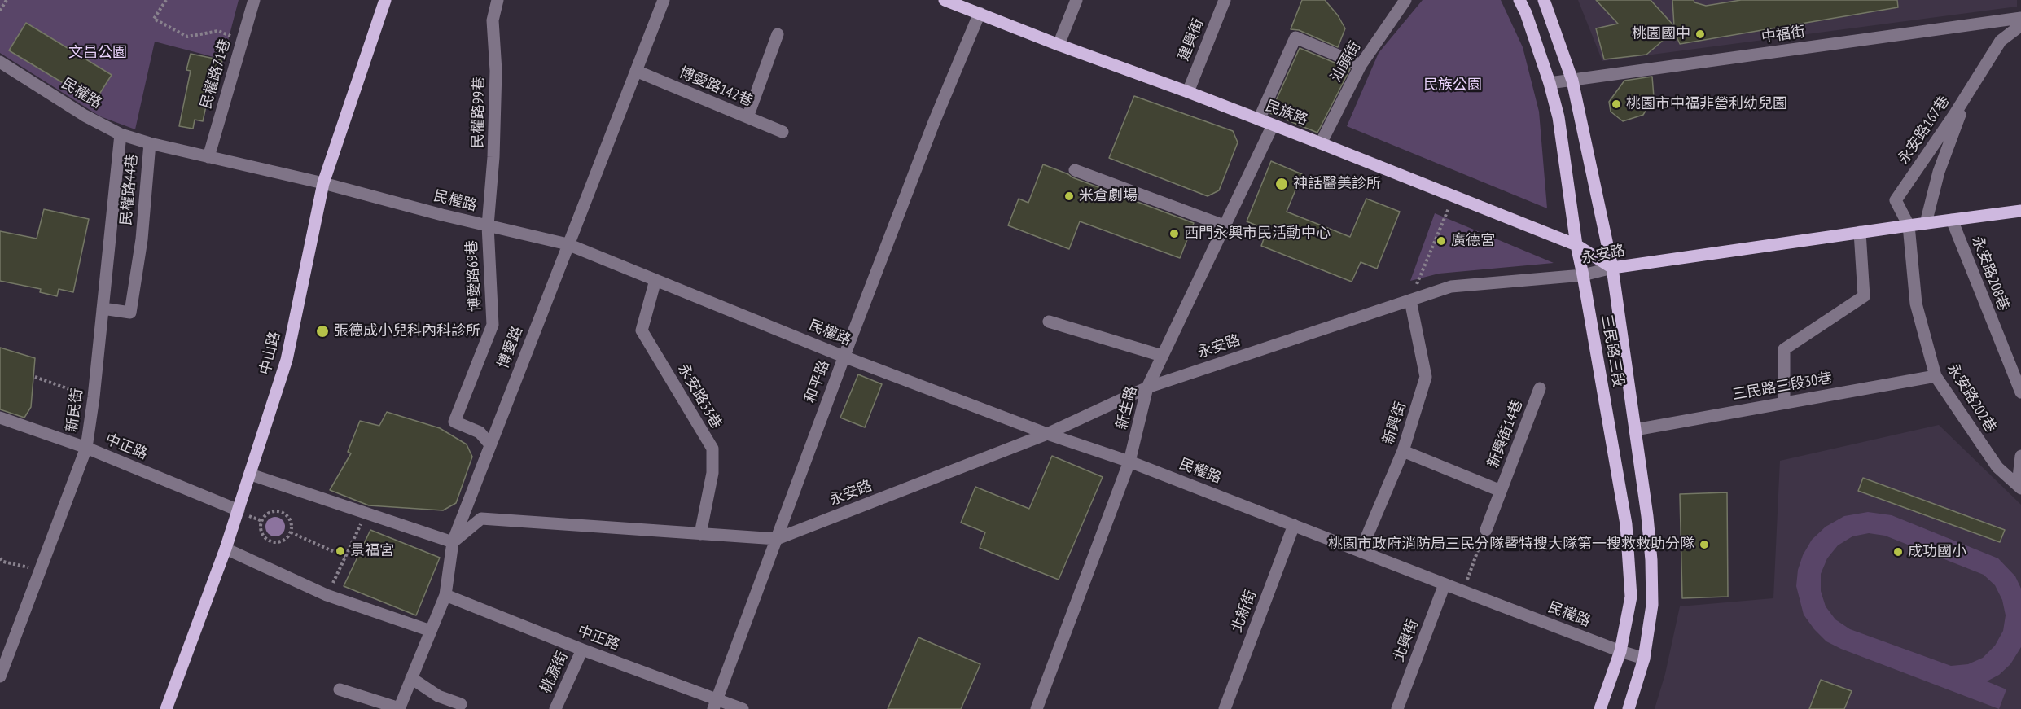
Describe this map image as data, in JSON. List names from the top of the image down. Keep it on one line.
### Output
{"streets":{"main road":["民族路","永安路","三民路三段","中山路"],"street":["中福街","建興街","汕頭街","民權路71巷","博愛路142巷","民權路","民權路99巷","永安路167巷","民權路44巷","永安路208巷","博愛路69巷","博愛路","和平路","三民路三段30巷","永安路33巷","永安路202巷","新生路","新民街","新興街","新興街14巷","中正路","北新街","北興街","桃源街"]},"crossings":[["中福街","三民路三段"],["建興街","民族路"],["汕頭街","民族路"],["民權路71巷","民權路"],["博愛路142巷","博愛路"],["民權路","民權路99巷"],["民權路","民權路44巷"],["民權路","永安路"],["民權路","博愛路69巷"],["民權路","博愛路"],["民權路","三民路三段"],["民權路","中山路"],["民權路","和平路"],["民權路","永安路33巷"],["民權路","新生路"],["民權路","新民街"],["民權路","新興街"],["民權路","北新街"],["民權路","北興街"],["民權路99巷","博愛路69巷"],["民族路","永安路"],["民族路","三民路三段"],["民族路","和平路"],["民族路","新生路"],["永安路167巷","永安路"],["永安路167巷","永安路202巷"],["民權路44巷","新民街"],["永安路","永安路208巷"],["永安路","博愛路"],["永安路","三民路三段"],["永安路","和平路"],["永安路","永安路33巷"],["永安路","永安路202巷"],["永安路","新生路"],["永安路","新興街"],["博愛路69巷","博愛路"],["博愛路","中正路"],["三民路三段","三民路三段30巷"],["中山路","中正路"],["和平路","中正路"],["三民路三段30巷","永安路202巷"],["新民街","中正路"],["新興街","新興街14巷"],["中正路","桃源街"]],"parks":["文昌公園","民族公園"],"places":["桃園國中","桃園市中福非營利幼兒園","神話醫美診所","米倉劇場","西門永興市民活動中心","廣德宮","張德成小兒科內科診所","桃園市政府消防局三民分隊暨特搜大隊第一搜救救助分隊","景福宮","成功國小"]}
